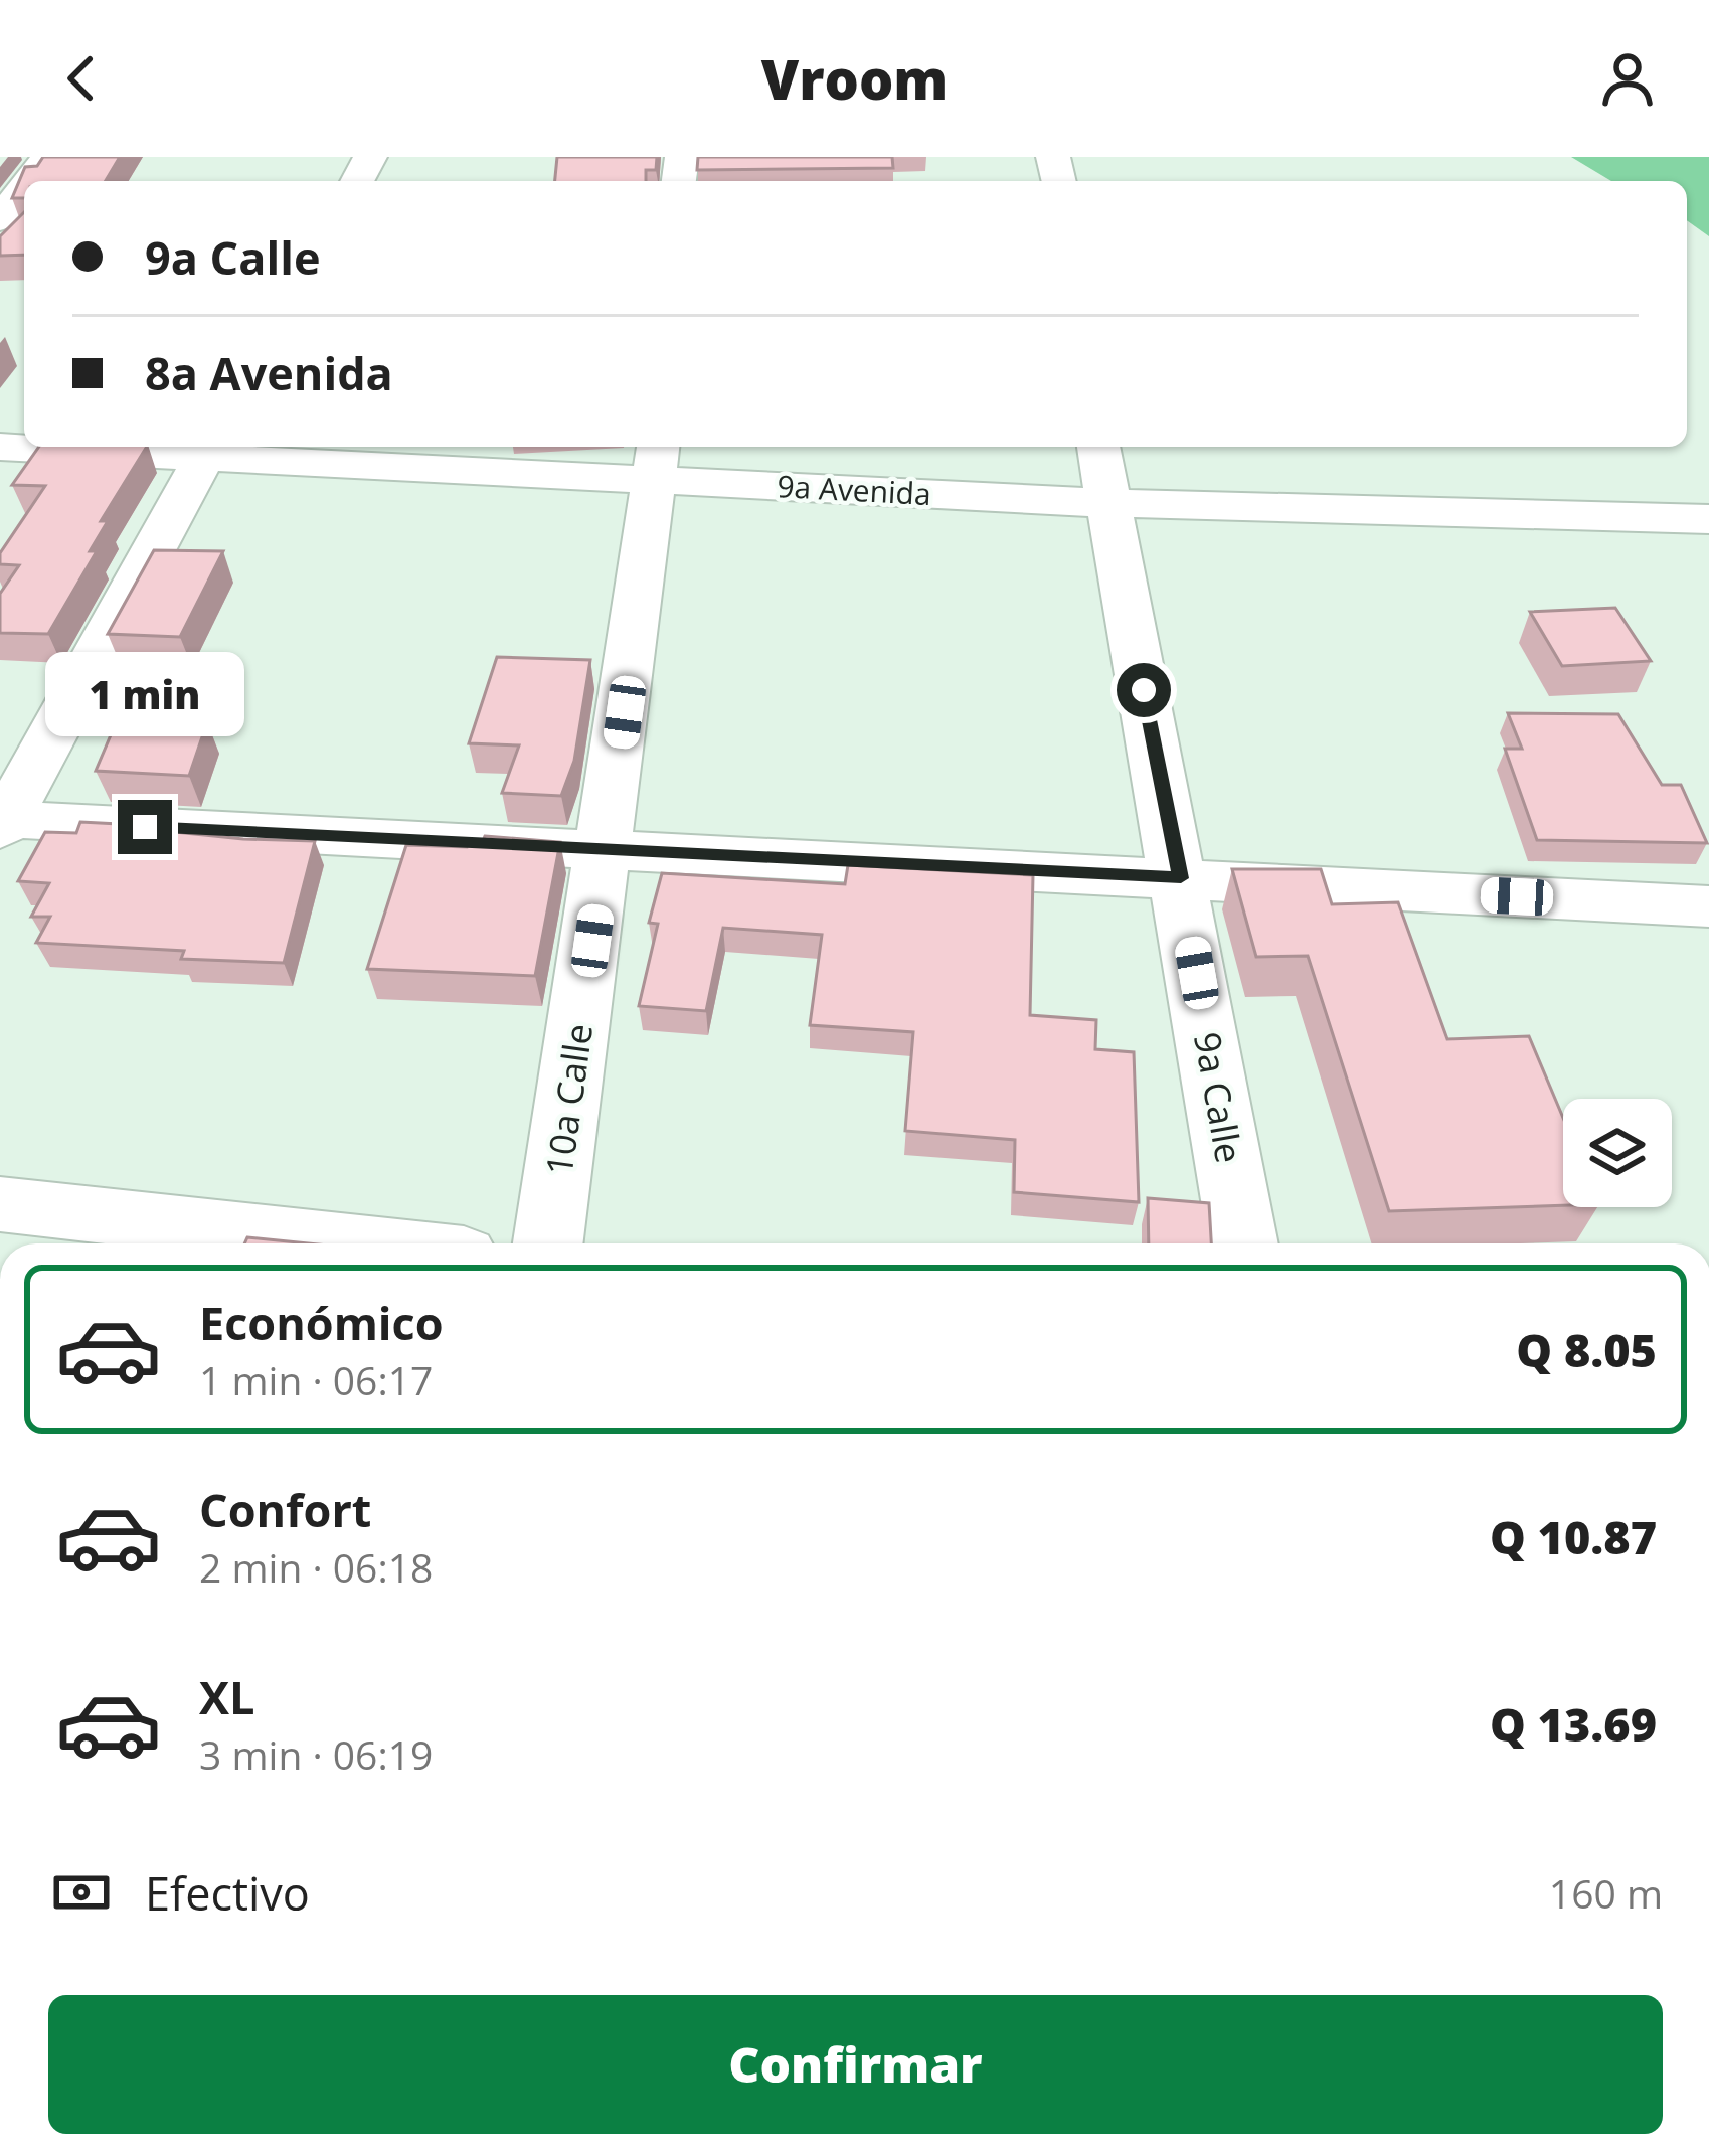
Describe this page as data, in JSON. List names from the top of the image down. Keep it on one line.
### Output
{"streets":{"street":["9a Avenida","9a Calle","10a Calle"]},"crossings":[["9a Avenida","9a Calle"],["9a Avenida","10a Calle"]],"page":{"header":"Vroom","banner":["9a Calle","8a Avenida"],"bubble":"1 min","list":[{"name":"Económico","note":"1 min · 06:17","value":"Q 8.05"},{"name":"Confort","note":"2 min · 06:18","value":"Q 10.87"},{"name":"XL","note":"3 min · 06:19","value":"Q 13.69"}],"pay":["Efectivo","160 m"],"buttons":"Confirmar"}}
